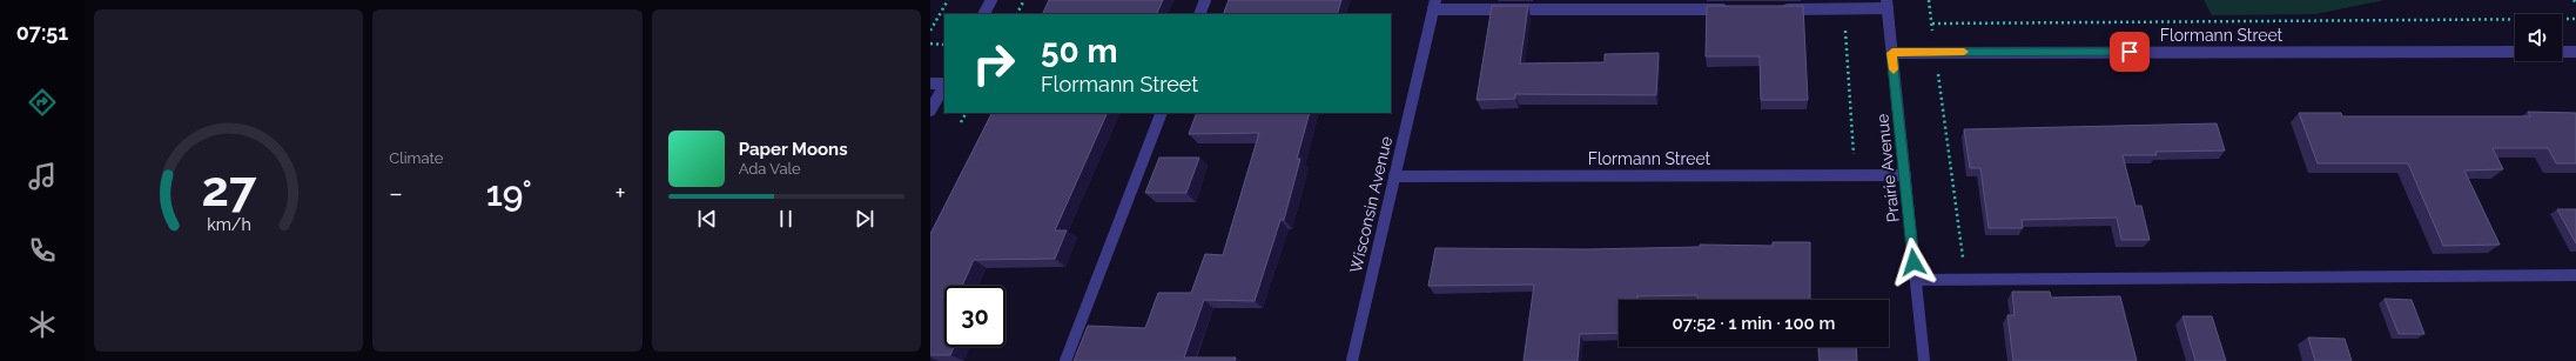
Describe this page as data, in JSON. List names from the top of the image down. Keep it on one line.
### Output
{"streets":{"street":["Flormann Street","Prairie Avenue","Wisconsin Avenue"]},"crossings":[["Flormann Street","Prairie Avenue"],["Flormann Street","Wisconsin Avenue"]],"page":{"tabs":"07:51","tile":"Climate","turn":["50 m","Flormann Street"],"song":["Paper Moons","Ada Vale"],"heat":["−","19°","+"],"limit":"30","trip":"07:52 · 1 min · 100 m","gauge":["27","km/h"]}}
